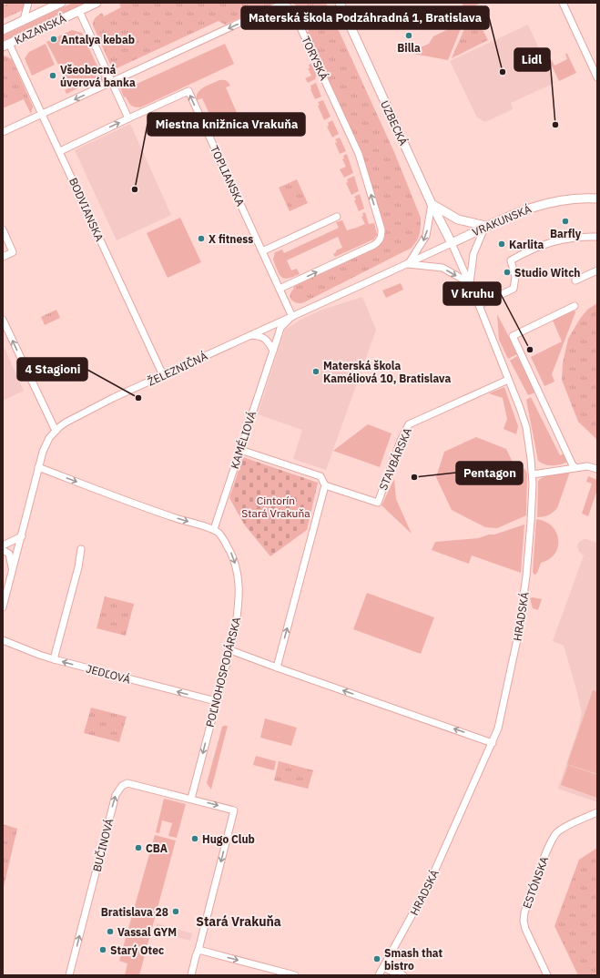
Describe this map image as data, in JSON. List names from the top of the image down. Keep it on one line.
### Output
{"streets":{"street":["KAZANSKÁ","TORYSKÁ","UZBECKÁ","TOPLIANSKA","BODVIANSKA","VRAKUNSKÁ","ŽELEZNIČNÁ","KAMÉLIOVÁ","STAVBÁRSKA","HRADSKÁ","POĽNOHOSPODÁRSKA","JEDĽOVÁ","BUČINOVÁ","ESTÓNSKA"]},"crossings":[["KAZANSKÁ","BODVIANSKA"],["TORYSKÁ","TOPLIANSKA"],["TORYSKÁ","BODVIANSKA"],["UZBECKÁ","VRAKUNSKÁ"],["UZBECKÁ","ŽELEZNIČNÁ"],["UZBECKÁ","HRADSKÁ"],["TOPLIANSKA","ŽELEZNIČNÁ"],["TOPLIANSKA","KAMÉLIOVÁ"],["BODVIANSKA","ŽELEZNIČNÁ"],["VRAKUNSKÁ","ŽELEZNIČNÁ"],["VRAKUNSKÁ","HRADSKÁ"],["ŽELEZNIČNÁ","KAMÉLIOVÁ"],["ŽELEZNIČNÁ","HRADSKÁ"],["KAMÉLIOVÁ","STAVBÁRSKA"],["KAMÉLIOVÁ","POĽNOHOSPODÁRSKA"],["STAVBÁRSKA","HRADSKÁ"],["POĽNOHOSPODÁRSKA","JEDĽOVÁ"],["POĽNOHOSPODÁRSKA","BUČINOVÁ"]],"one_way":["JEDĽOVÁ"],"districts":["Stará Vrakuňa"],"parks":["Cintorín Stará Vrakuňa"],"places":["Billa","Antalya kebab","Materská škola Podzáhradná 1, Bratislava","Všeobecná úverová banka","Lidl","Miestna knižnica Vrakuňa","Barfly","X fitness","Karlita","Studio Witch","V kruhu","Materská škola Kaméliová 10, Bratislava","4 Stagioni","Pentagon","Hugo Club","CBA","Bratislava 28","Vassal GYM","Starý Otec","Smash that bistro"]}
